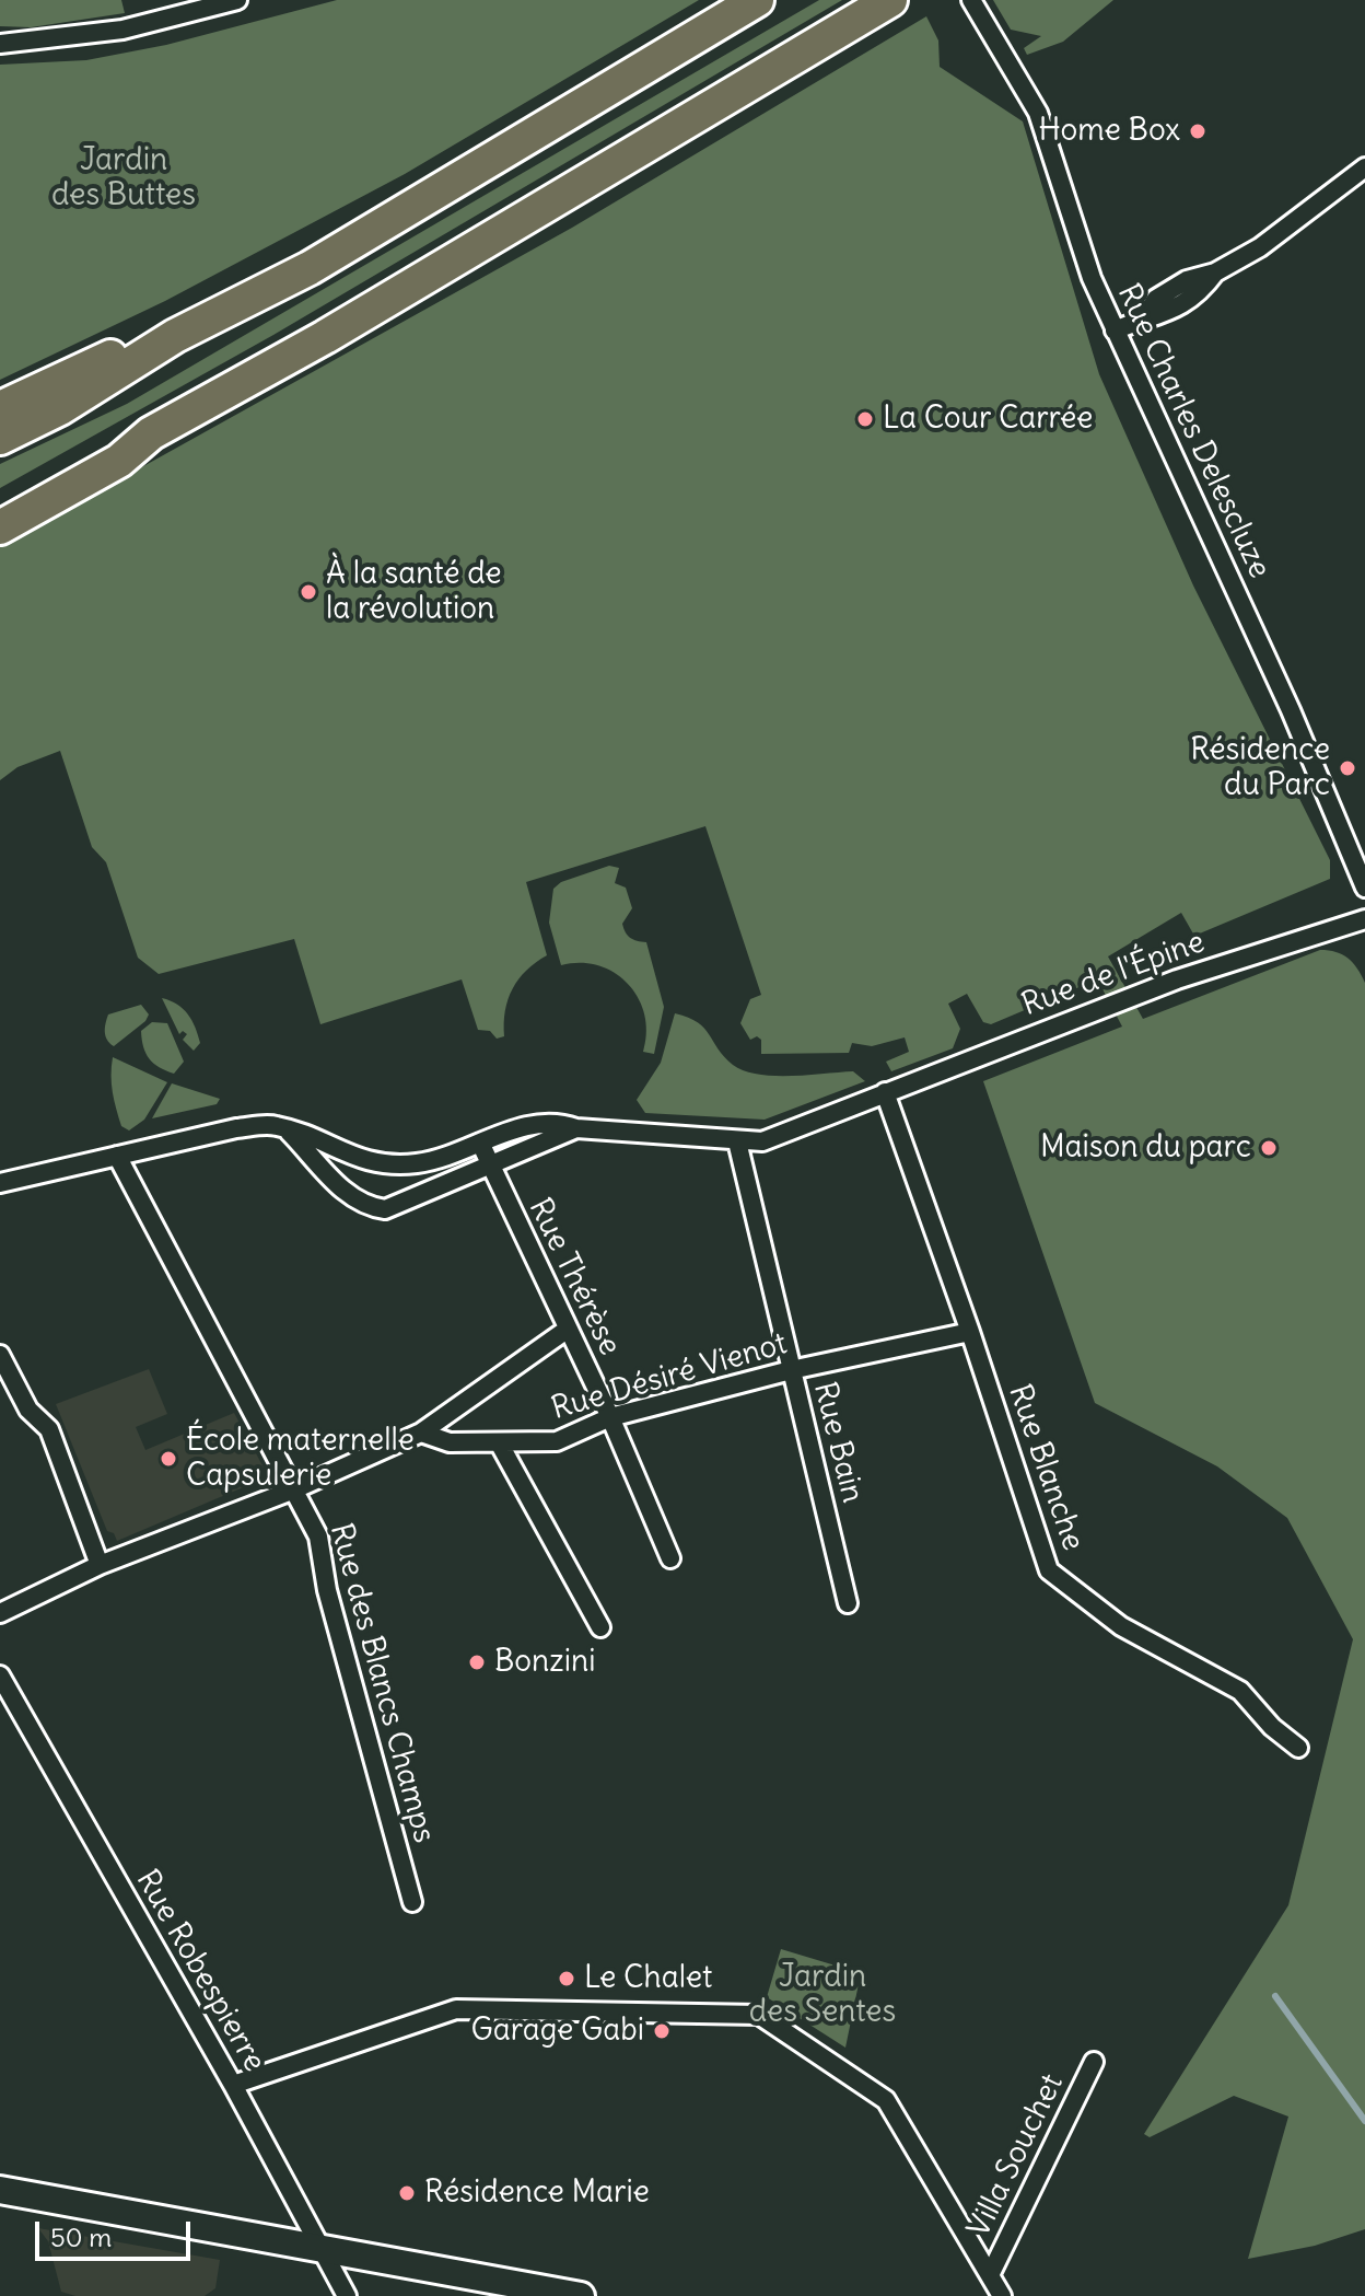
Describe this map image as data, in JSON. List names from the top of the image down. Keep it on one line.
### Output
{"streets":{"street":["Rue Charles Delescluze","Rue de l'Épine","Rue Thérèse","Rue Désiré Vienot","Rue Bain","Rue Blanche","Rue des Blancs Champs","Rue Robespierre","Villa Souchet"]},"crossings":[["Rue de l'Épine","Rue Thérèse"],["Rue de l'Épine","Rue Bain"],["Rue de l'Épine","Rue Blanche"],["Rue Thérèse","Rue Désiré Vienot"],["Rue Désiré Vienot","Rue Bain"],["Rue Désiré Vienot","Rue Blanche"]],"parks":["Jardin des Buttes","Jardin des Sentes"],"places":["Home Box","La Cour Carrée","À la santé de la révolution","Résidence du Parc","Maison du parc","École maternelle Capsulerie","Bonzini","Le Chalet","Garage Gabi","Résidence Marie"],"scale_bar":"50 m"}
